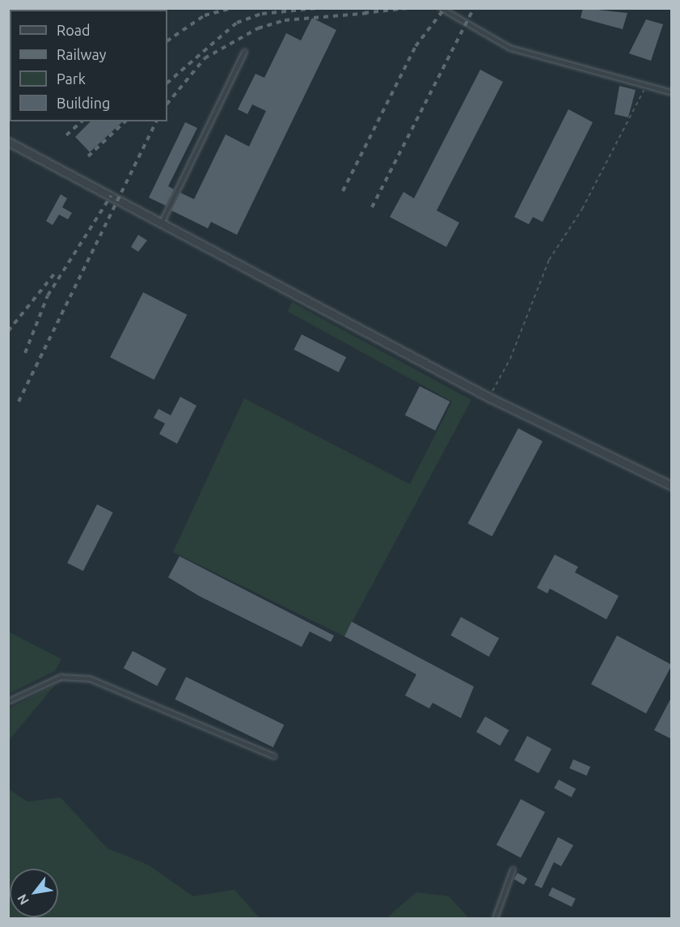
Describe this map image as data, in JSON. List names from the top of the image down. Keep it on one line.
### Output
{"legend":["Road","Railway","Park","Building"],"north":"bottom left"}
